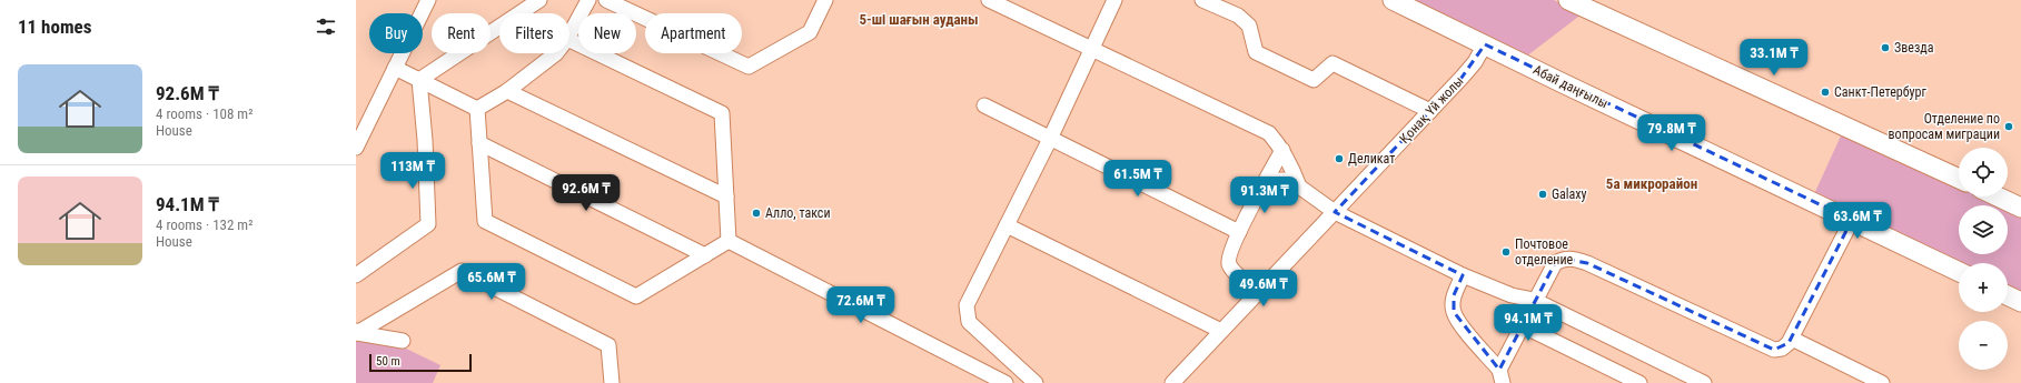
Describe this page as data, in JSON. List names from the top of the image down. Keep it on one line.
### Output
{"streets":{"main road":["Абай даңғылы"],"street":["Қонақ Үй жолы"]},"crossings":[["Абай даңғылы","Қонақ Үй жолы"]],"districts":["5-ші шағын ауданы","5а микрорайон"],"places":["Звезда","Санкт-Петербург","Отделение по вопросам миграции","Деликат","Galaxy","Алло, такси","Почтовое отделение"],"scale_bar":"50 m","page":{"heading":"11 homes","chip":["Buy","Rent","Filters","New","Apartment"],"price":["33.1M ₸","79.8M ₸","113M ₸","61.5M ₸","92.6M ₸","91.3M ₸","63.6M ₸","65.6M ₸","49.6M ₸","72.6M ₸","94.1M ₸"],"list":[{"name":"92.6M ₸","note":"4 rooms · 108 m² · House"},{"name":"94.1M ₸","note":"4 rooms · 132 m² · House"}],"map_buttons":["+","−"],"scale":"50 m"}}
